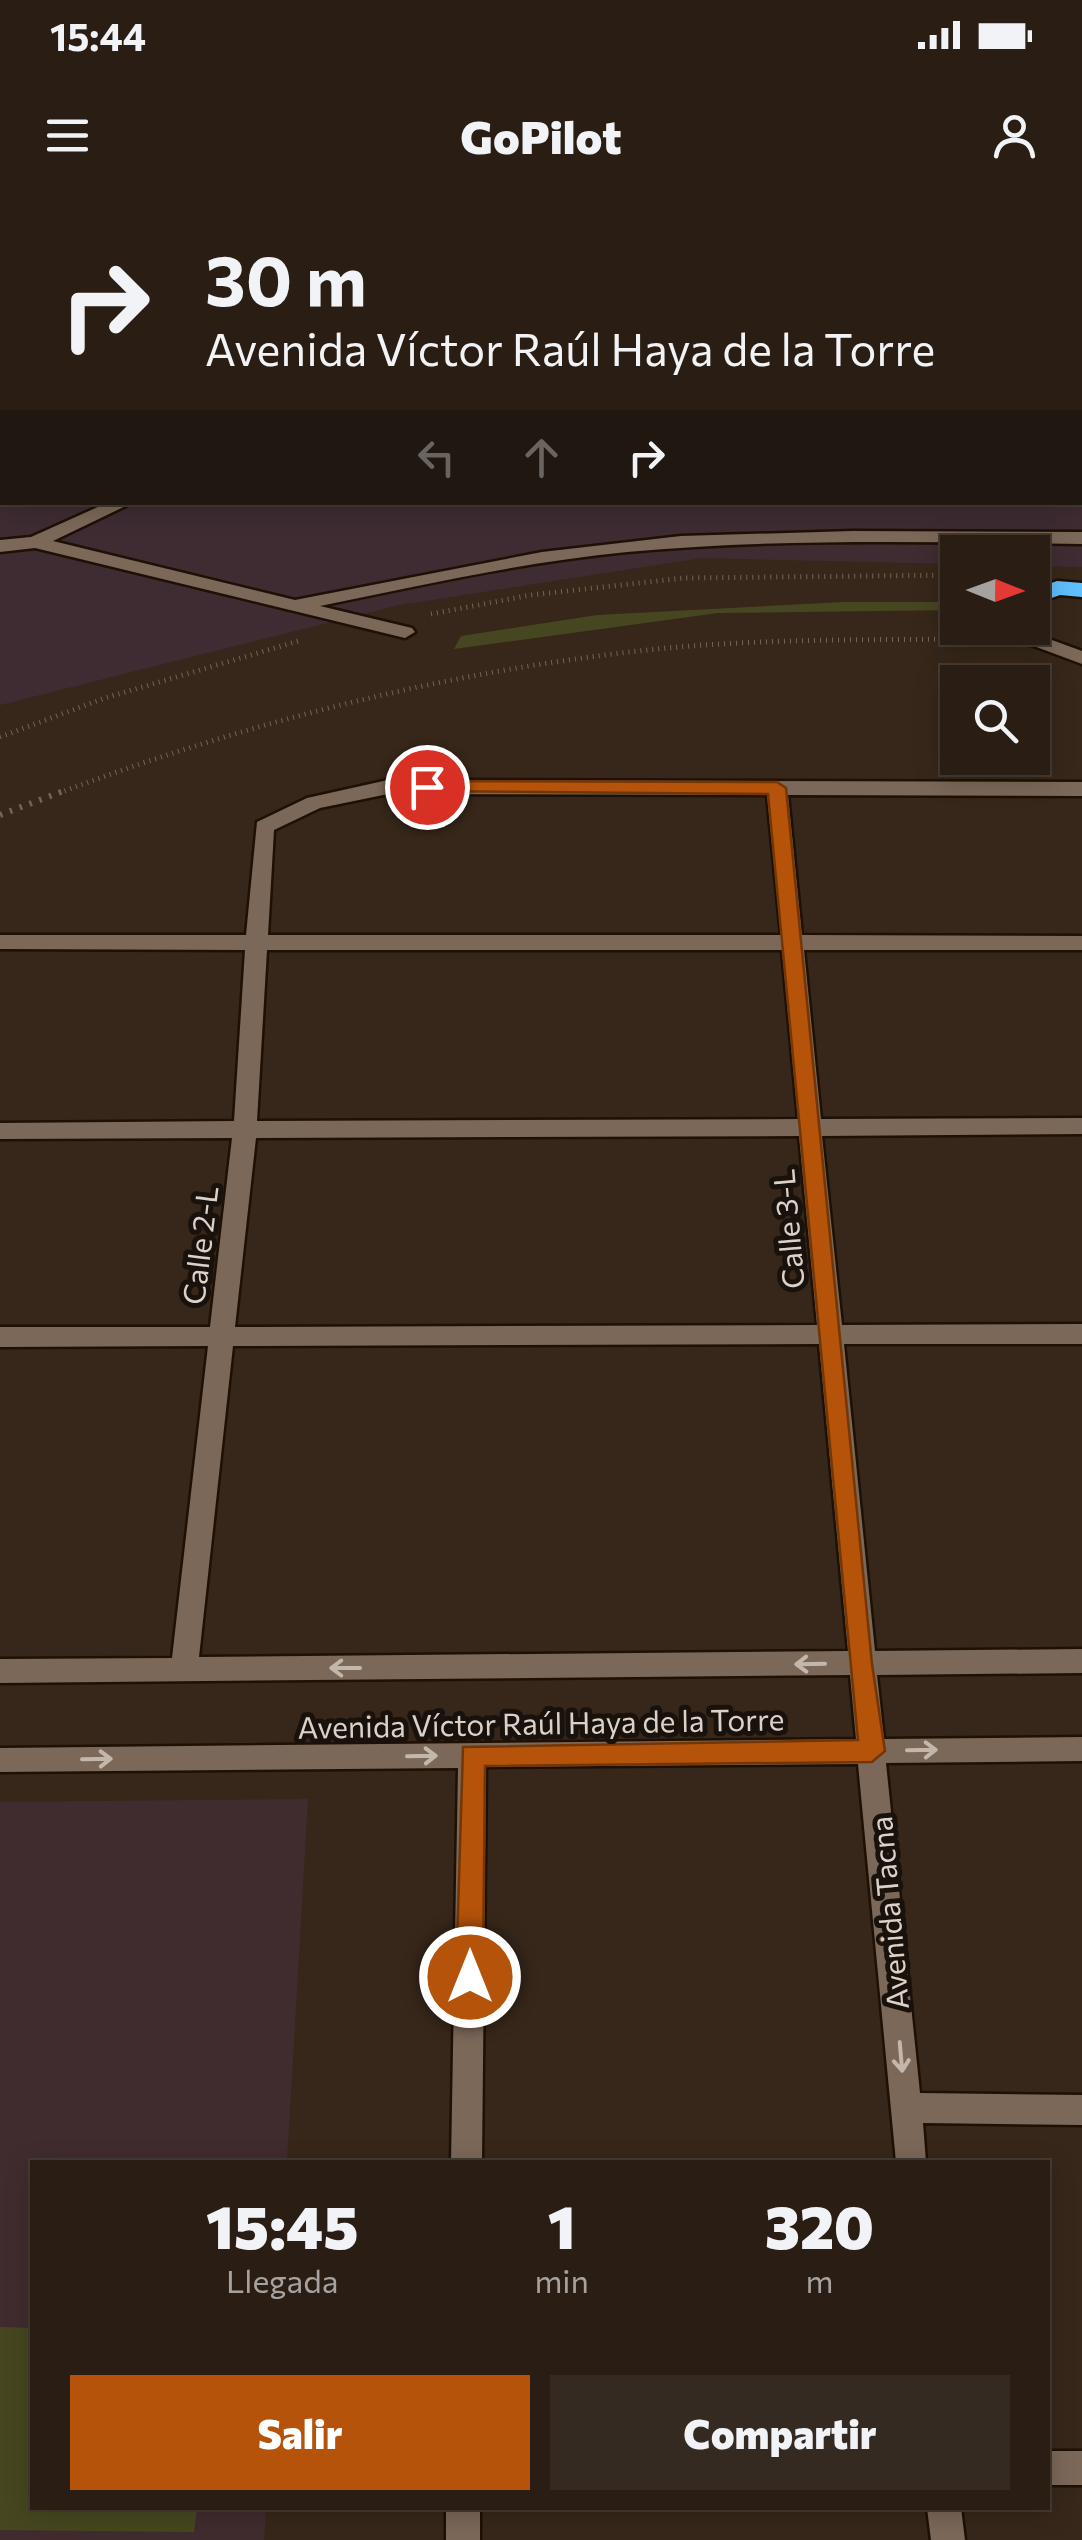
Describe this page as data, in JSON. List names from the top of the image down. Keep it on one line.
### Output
{"streets":{"street":["Calle 3-L","Calle 2-L","Avenida Víctor Raúl Haya de la Torre","Avenida Tacna"]},"crossings":[["Calle 3-L","Calle 2-L"],["Calle 3-L","Avenida Víctor Raúl Haya de la Torre"],["Calle 3-L","Avenida Tacna"],["Calle 2-L","Avenida Víctor Raúl Haya de la Torre"],["Avenida Víctor Raúl Haya de la Torre","Avenida Tacna"]],"one_way":["Avenida Tacna"],"north":"right","page":{"status":"15:44","header":"GoPilot","turn":["30 m","Avenida Víctor Raúl Haya de la Torre"],"eta":["15:45","Llegada","1","min","320","m"],"buttons":["Salir","Compartir"]}}
